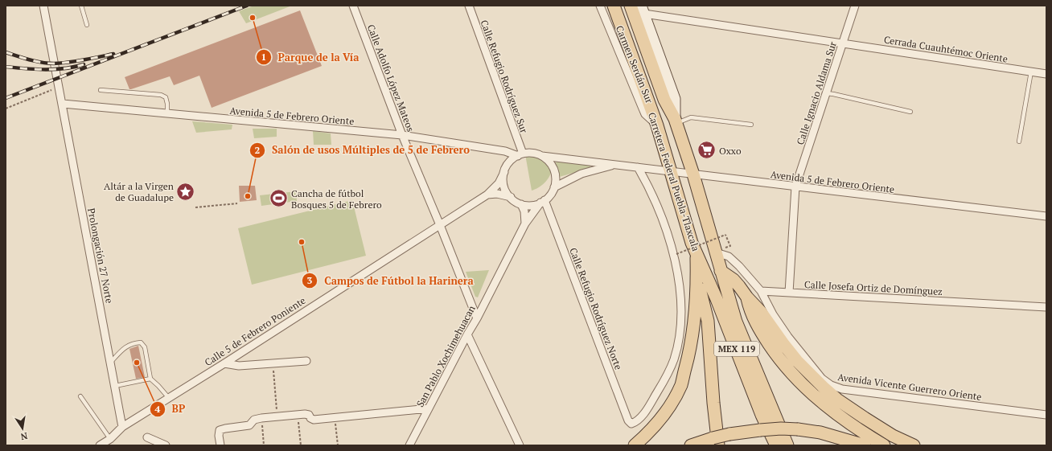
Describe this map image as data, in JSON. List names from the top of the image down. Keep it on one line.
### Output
{"streets":{"main road":["Carretera Federal Puebla-Tlaxcala","MEX 119"],"street":["Cerrada Cuauhtémoc Oriente","Carmen Serdán Sur","Calle Refugio Rodríguez Sur","Calle Adolfo López Mateos","Calle Ignacio Aldama Sur","Avenida 5 de Febrero Oriente","Prolongación 27 Norte","Calle Josefa Ortiz de Domínguez","Calle Refugio Rodríguez Norte","Calle 5 de Febrero Poniente","San Pablo Xochimehuacan","Avenida Vicente Guerrero Oriente"]},"crossings":[["Cerrada Cuauhtémoc Oriente","Calle Ignacio Aldama Sur"],["Carmen Serdán Sur","Carretera Federal Puebla-Tlaxcala"],["Calle Refugio Rodríguez Sur","Avenida 5 de Febrero Oriente"],["Calle Refugio Rodríguez Sur","Calle Refugio Rodríguez Norte"],["Calle Refugio Rodríguez Sur","Calle 5 de Febrero Poniente"],["Calle Refugio Rodríguez Sur","San Pablo Xochimehuacan"],["Calle Adolfo López Mateos","Avenida 5 de Febrero Oriente"],["Calle Adolfo López Mateos","Calle 5 de Febrero Poniente"],["Calle Adolfo López Mateos","San Pablo Xochimehuacan"],["Calle Ignacio Aldama Sur","Avenida 5 de Febrero Oriente"],["Calle Ignacio Aldama Sur","Calle Josefa Ortiz de Domínguez"],["Avenida 5 de Febrero Oriente","Carretera Federal Puebla-Tlaxcala"],["Avenida 5 de Febrero Oriente","Prolongación 27 Norte"],["Avenida 5 de Febrero Oriente","Calle Refugio Rodríguez Norte"],["Avenida 5 de Febrero Oriente","Calle 5 de Febrero Poniente"],["Avenida 5 de Febrero Oriente","San Pablo Xochimehuacan"],["Prolongación 27 Norte","Calle 5 de Febrero Poniente"],["Calle Josefa Ortiz de Domínguez","Avenida Vicente Guerrero Oriente"],["Calle Refugio Rodríguez Norte","Calle 5 de Febrero Poniente"],["Calle Refugio Rodríguez Norte","San Pablo Xochimehuacan"],["Calle 5 de Febrero Poniente","San Pablo Xochimehuacan"]],"places":{"other":["Parque de la Vía","Salón de usos Múltiples de 5 de Febrero","Campos de Fútbol la Harinera","BP"],"supermarket":["Oxxo"],"place":["Altár a la Virgen de Guadalupe"],"sports":["Cancha de fútbol Bosques 5 de Febrero"]},"north":"bottom"}
